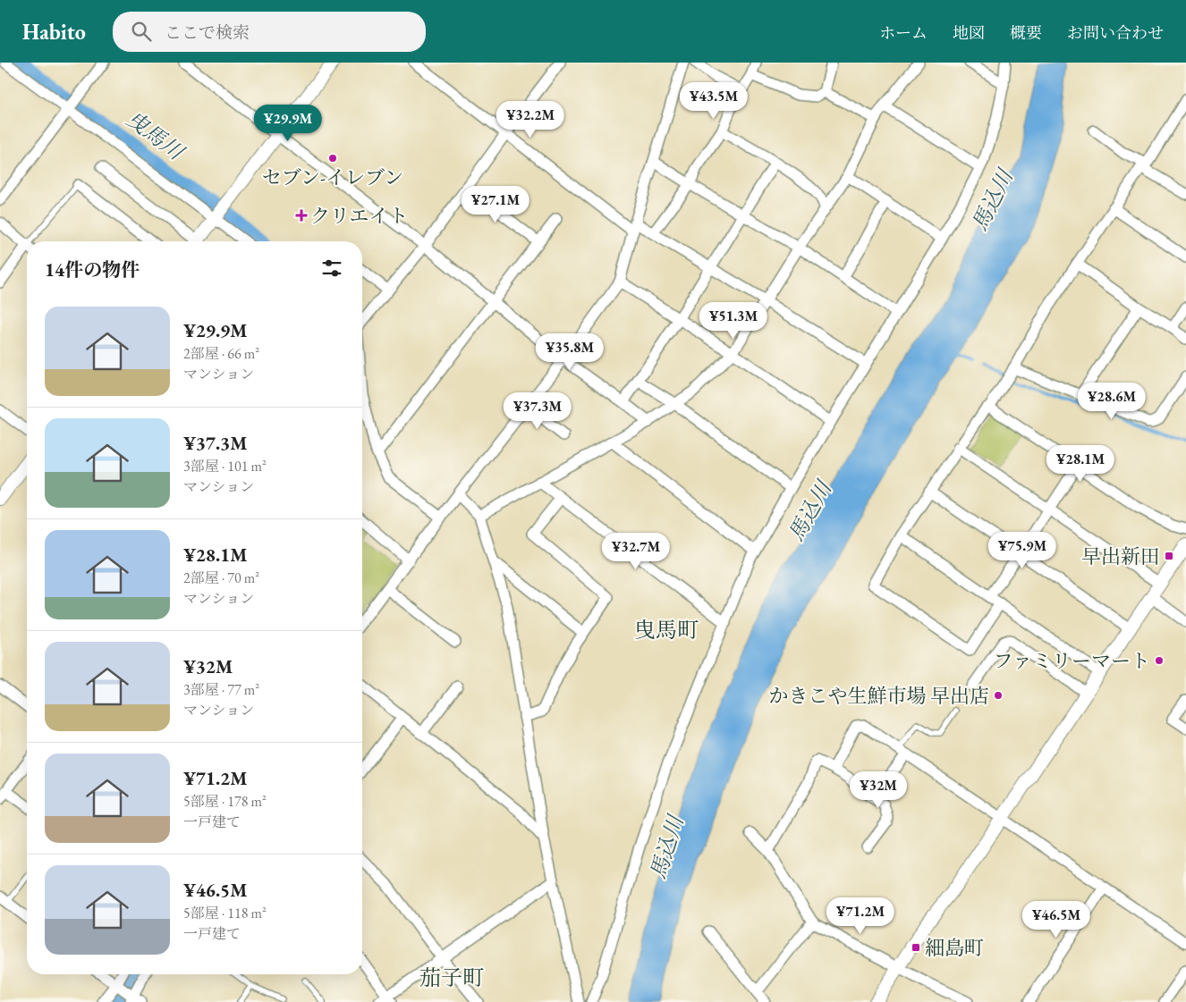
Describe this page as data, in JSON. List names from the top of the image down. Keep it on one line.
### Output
{"districts":["曳馬町","茄子町"],"water":["曳馬川","馬込川"],"places":{"other":["セブン-イレブン","ファミリーマート","かきこや生鮮市場 早出店"],"health":["クリエイト"],"transit":["早出新田","細島町"]},"page":{"header":"Habito","search":"ここで検索","nav":["ホーム","地図","概要","お問い合わせ"],"price":["¥43.5M","¥32.2M","¥29.9M","¥27.1M","¥51.3M","¥35.8M","¥28.6M","¥37.3M","¥28.1M","¥75.9M","¥32.7M","¥32M","¥71.2M","¥46.5M"],"heading":"14件の物件","list":[{"name":"¥29.9M","note":"2部屋 · 66 m² · マンション"},{"name":"¥37.3M","note":"3部屋 · 101 m² · マンション"},{"name":"¥28.1M","note":"2部屋 · 70 m² · マンション"},{"name":"¥32M","note":"3部屋 · 77 m² · マンション"},{"name":"¥71.2M","note":"5部屋 · 178 m² · 一戸建て"},{"name":"¥46.5M","note":"5部屋 · 118 m² · 一戸建て"}]}}
